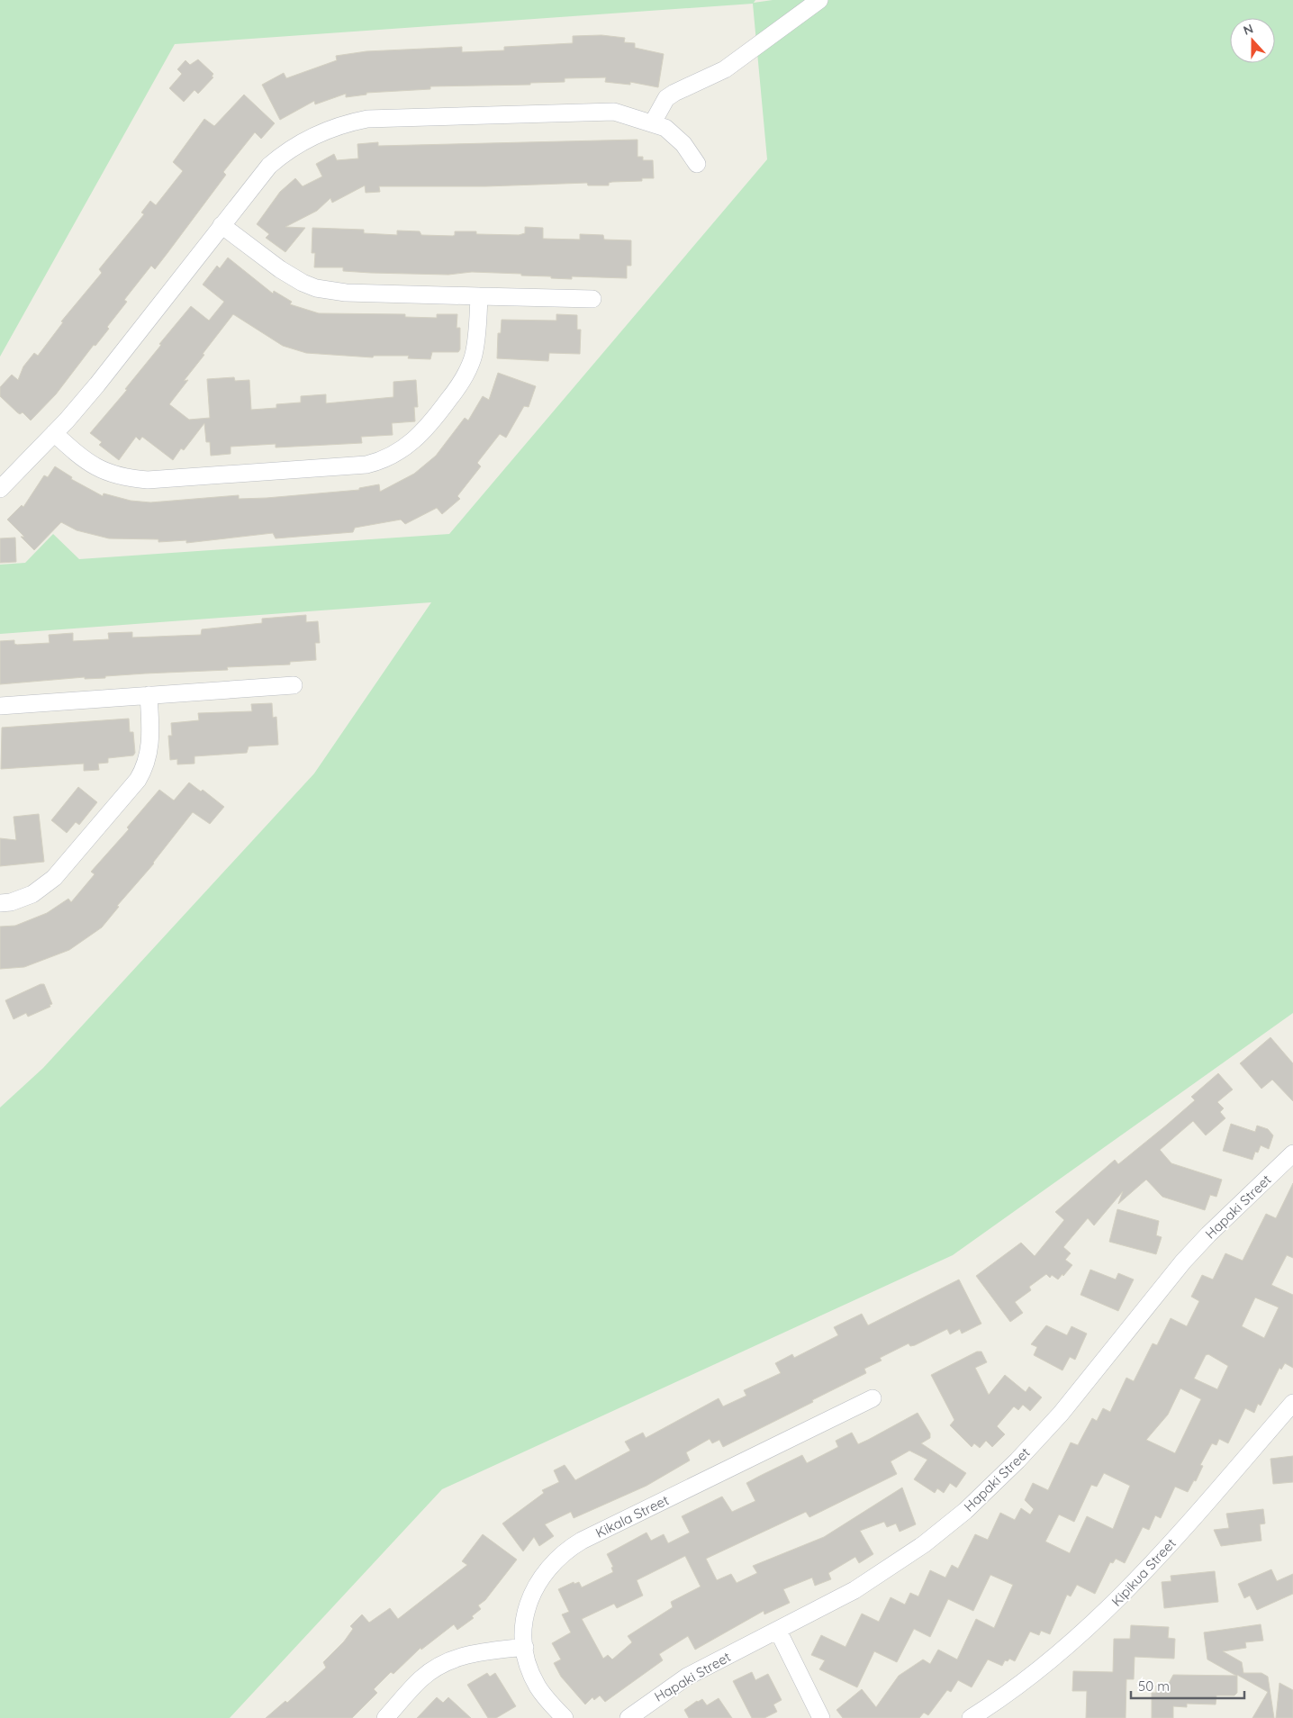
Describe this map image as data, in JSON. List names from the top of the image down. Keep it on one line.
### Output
{"streets":{"street":["Hapaki Street","Kikala Street","Kipikua Street"]},"scale_bar":"50 m","north":"top"}
